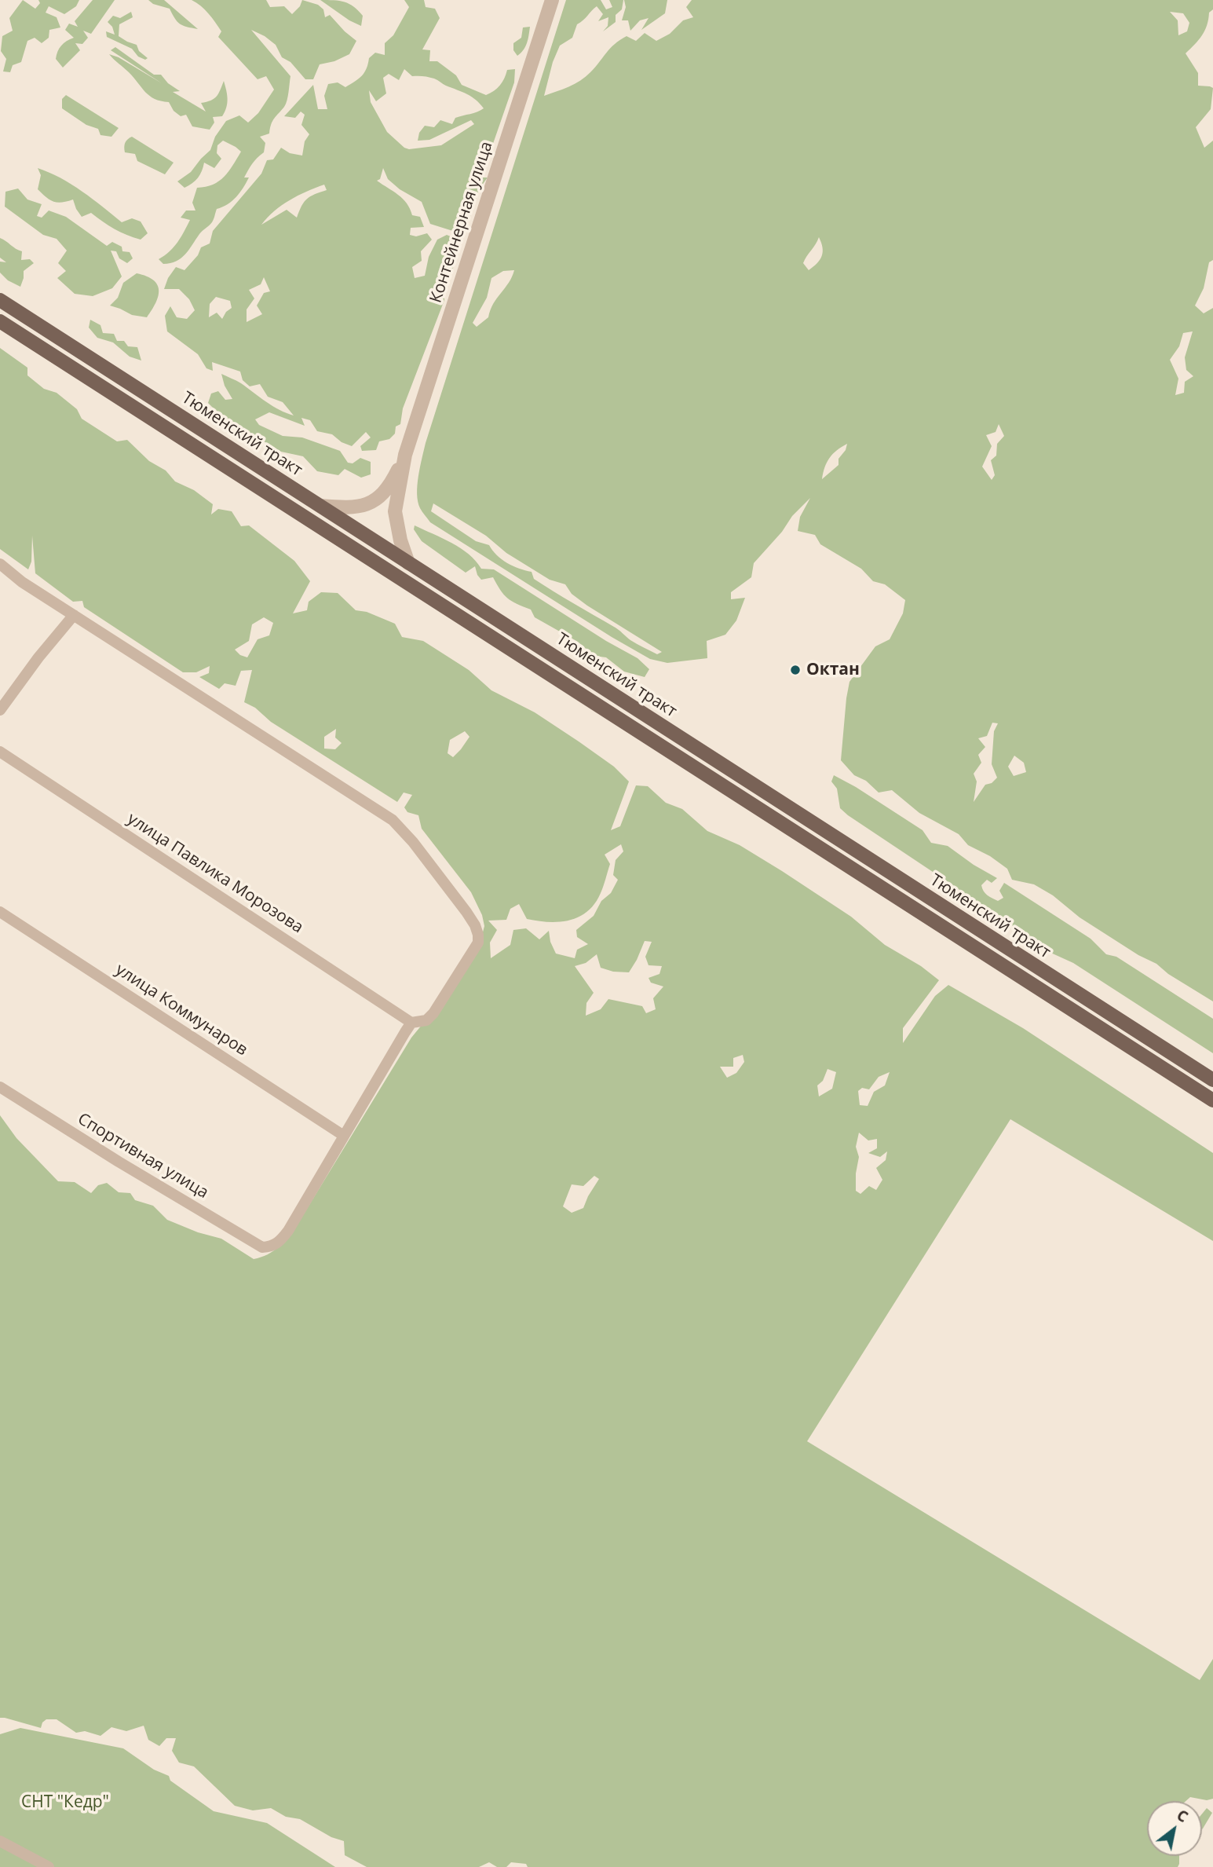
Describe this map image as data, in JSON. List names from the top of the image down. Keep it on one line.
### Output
{"streets":{"main road":["Тюменский тракт"],"street":["Контейнерная улица","улица Павлика Морозова","улица Коммунаров","Спортивная улица"]},"crossings":[["Контейнерная улица","Тюменский тракт"],["улица Коммунаров","Спортивная улица"]],"parks":["СНТ \"Кедр\""],"places":["Октан"],"north":"top right"}
